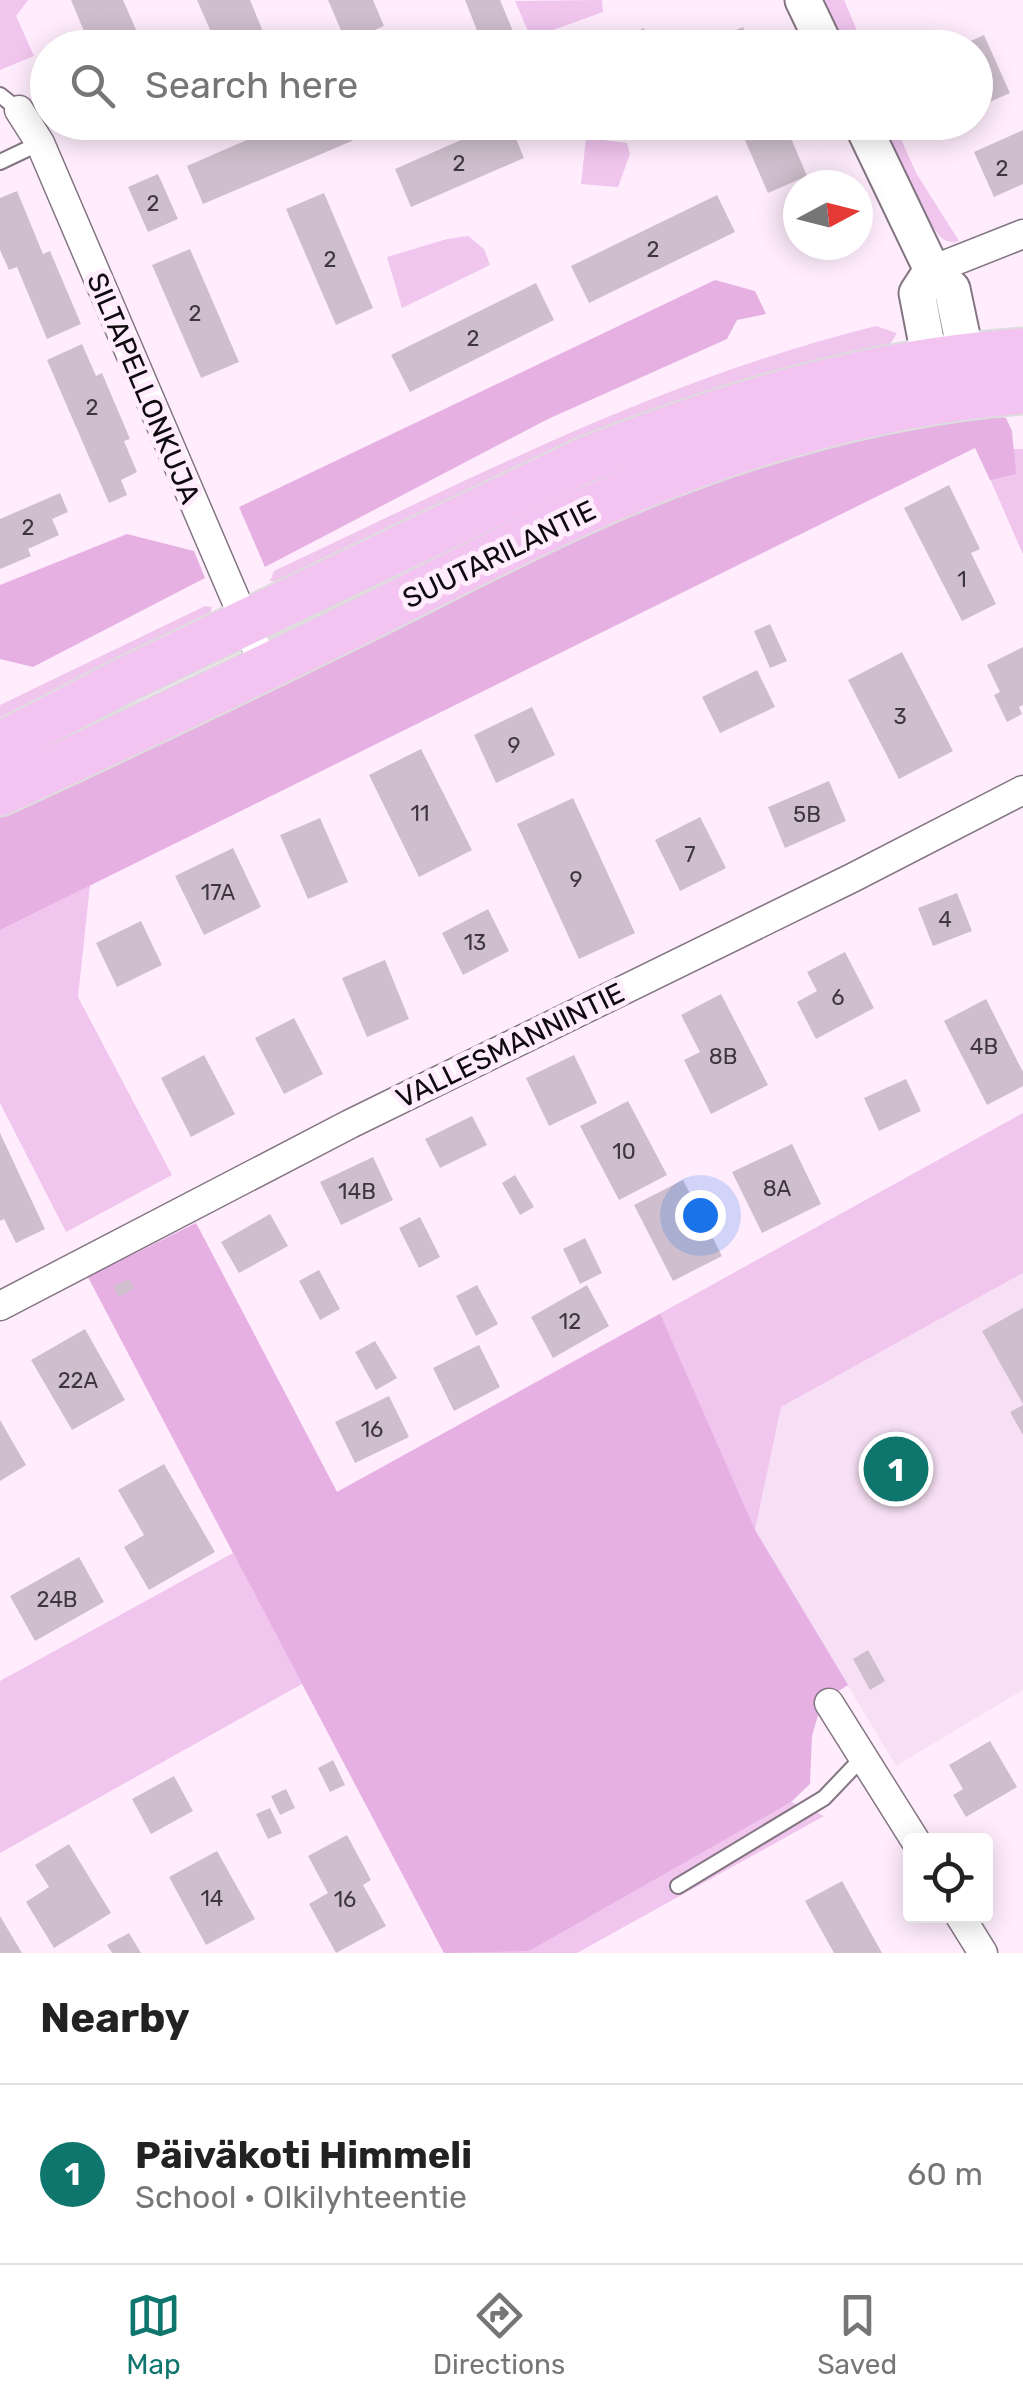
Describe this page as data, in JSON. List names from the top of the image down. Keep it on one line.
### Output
{"streets":{"main road":["SUUTARILANTIE"],"street":["SILTAPELLONKUJA","VALLESMANNINTIE"]},"crossings":[["SILTAPELLONKUJA","SUUTARILANTIE"]],"house_numbers":["2","2","2","2","2","2","2","2","2","1","3","9","11","5B","7","9","17A","4","13","6","4B","8B","10","8A","14B","12","22A","16","24B","14","16"],"north":"right","page":{"search":"Search here","pins":"1","heading":"Nearby","list":[{"mark":"1","name":"Päiväkoti Himmeli","note":"School · Olkilyhteentie","value":"60 m"}],"nav":["Map","Directions","Saved"]}}
